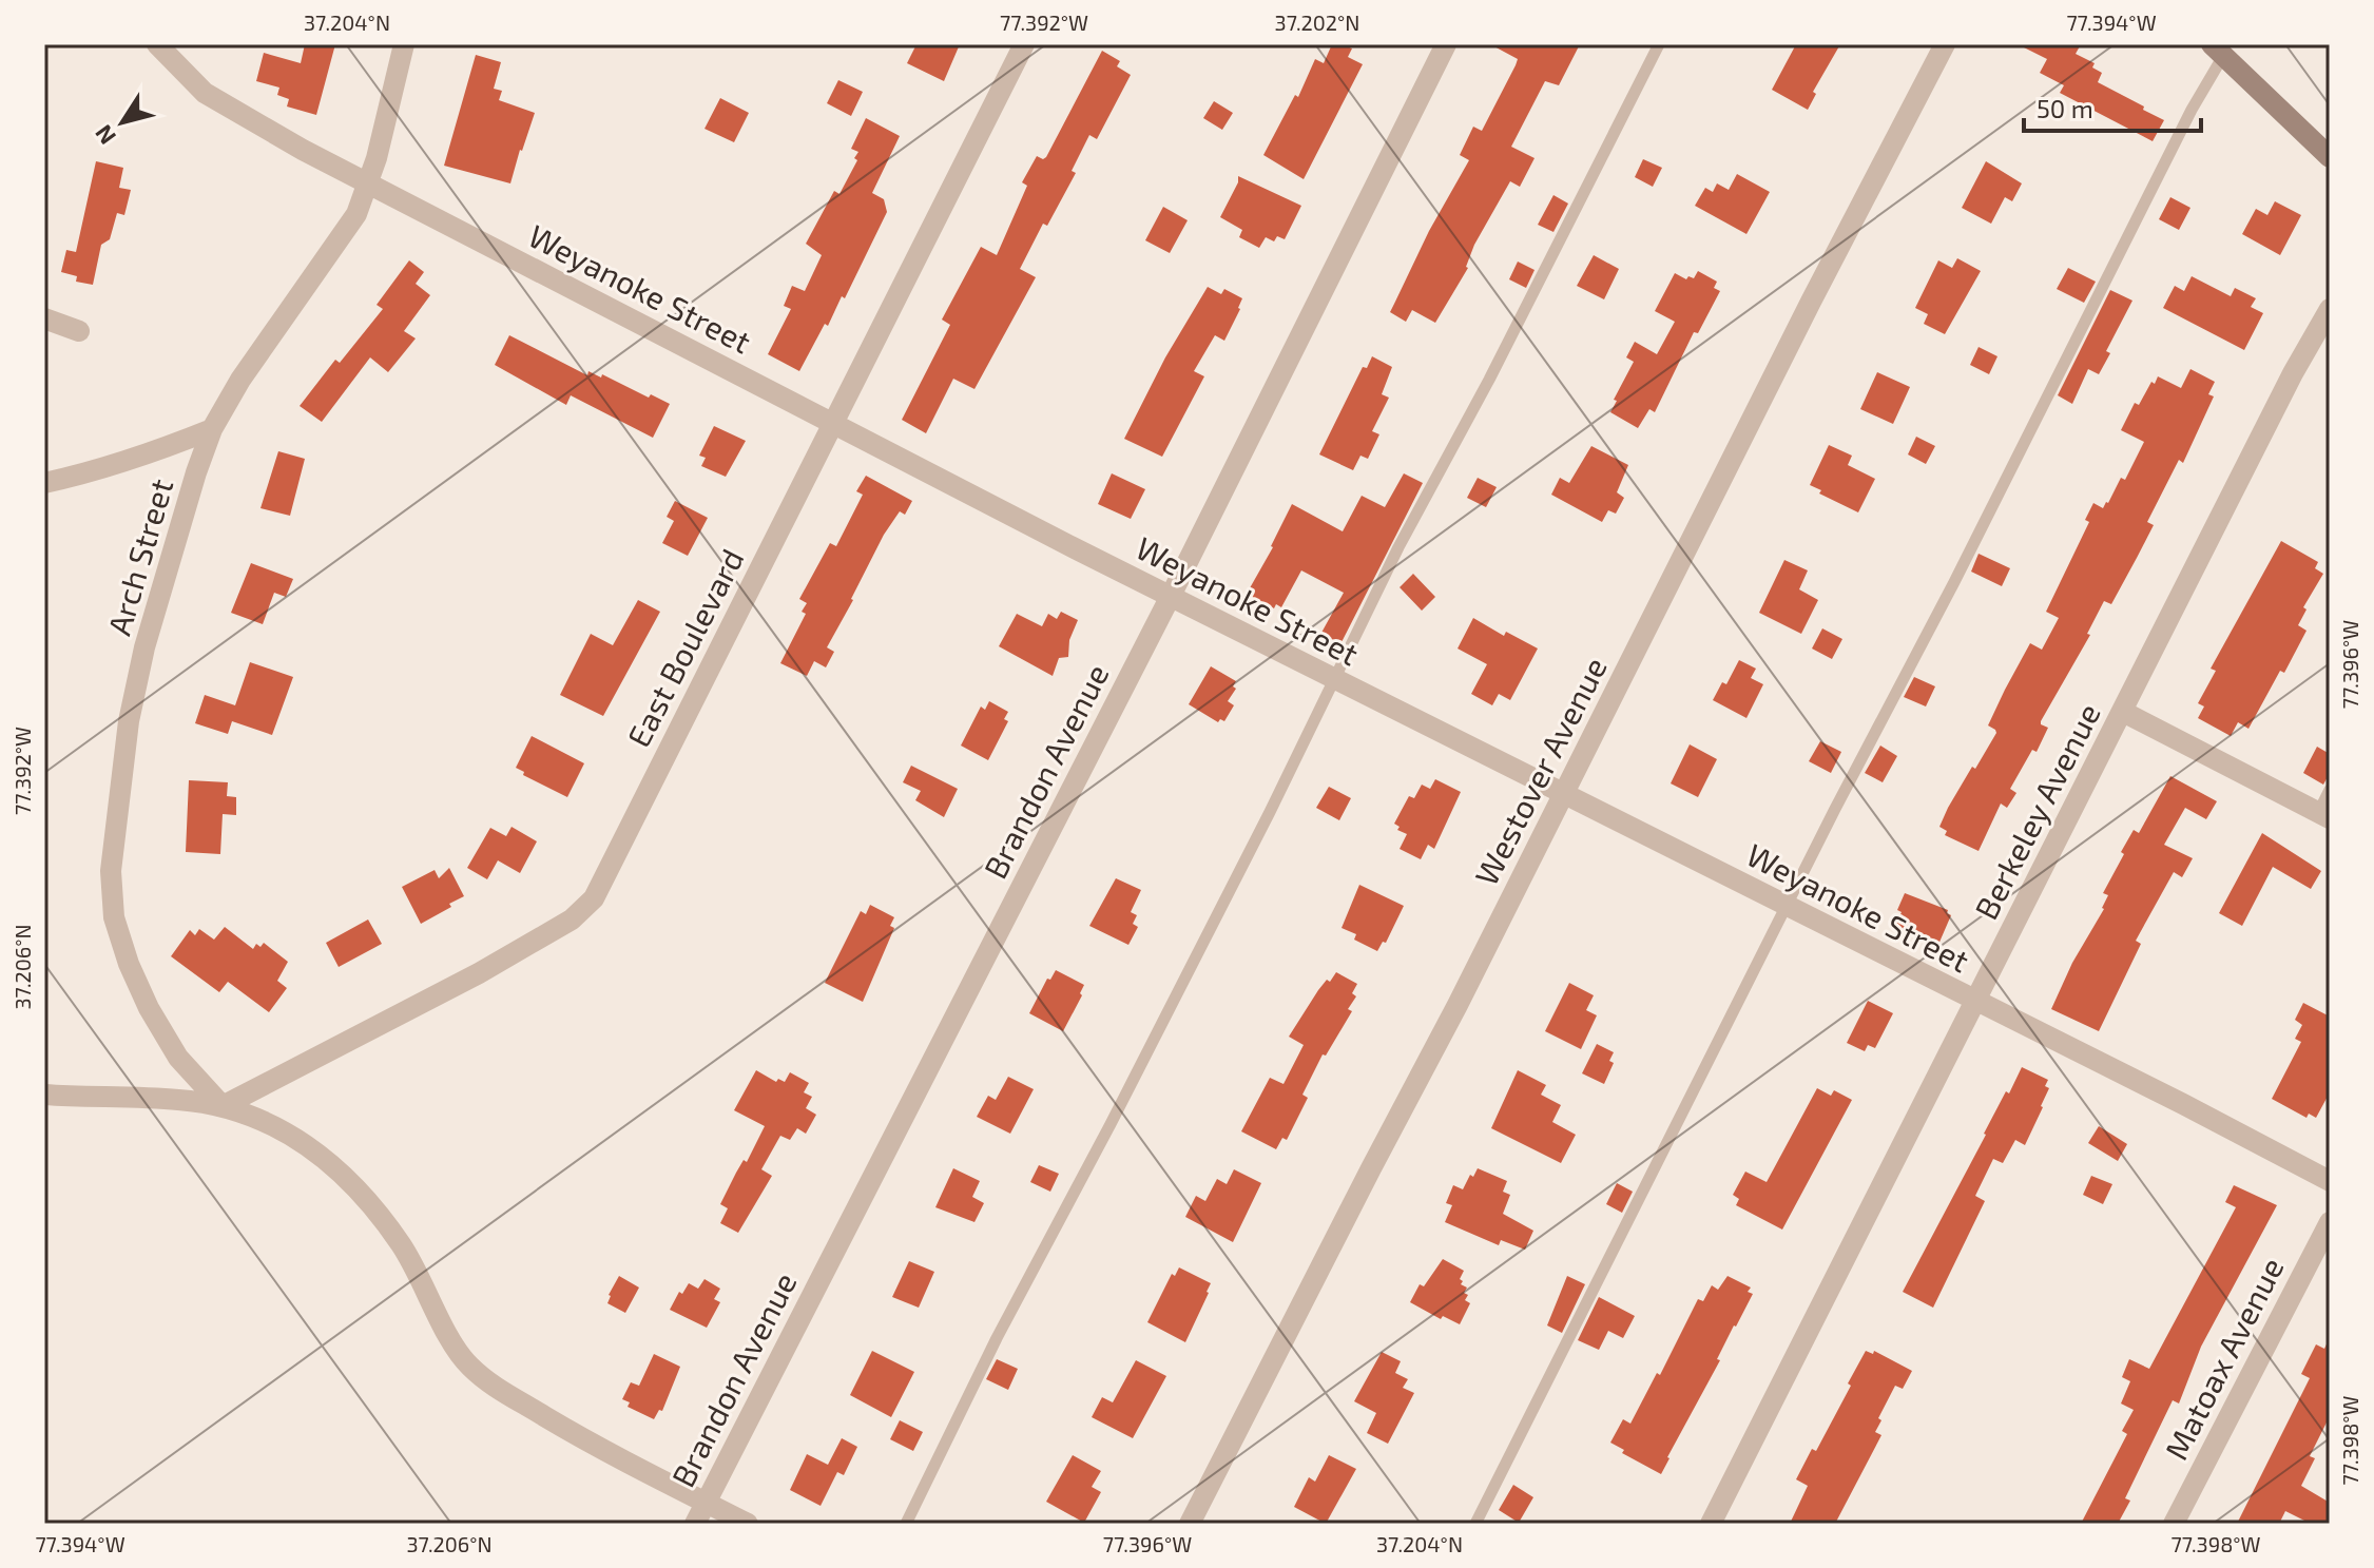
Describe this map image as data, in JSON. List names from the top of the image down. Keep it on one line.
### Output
{"streets":{"street":["Weyanoke Street","Arch Street","East Boulevard","Brandon Avenue","Westover Avenue","Berkeley Avenue","Matoax Avenue"]},"crossings":[["Weyanoke Street","Arch Street"],["Weyanoke Street","East Boulevard"],["Weyanoke Street","Brandon Avenue"],["Weyanoke Street","Westover Avenue"],["Weyanoke Street","Berkeley Avenue"],["Arch Street","East Boulevard"]],"scale_bar":"50 m","north":"bottom left","coordinates":["37.204°N","77.392°W","37.202°N","77.394°W","77.396°W","37.206°N","77.398°W"]}
